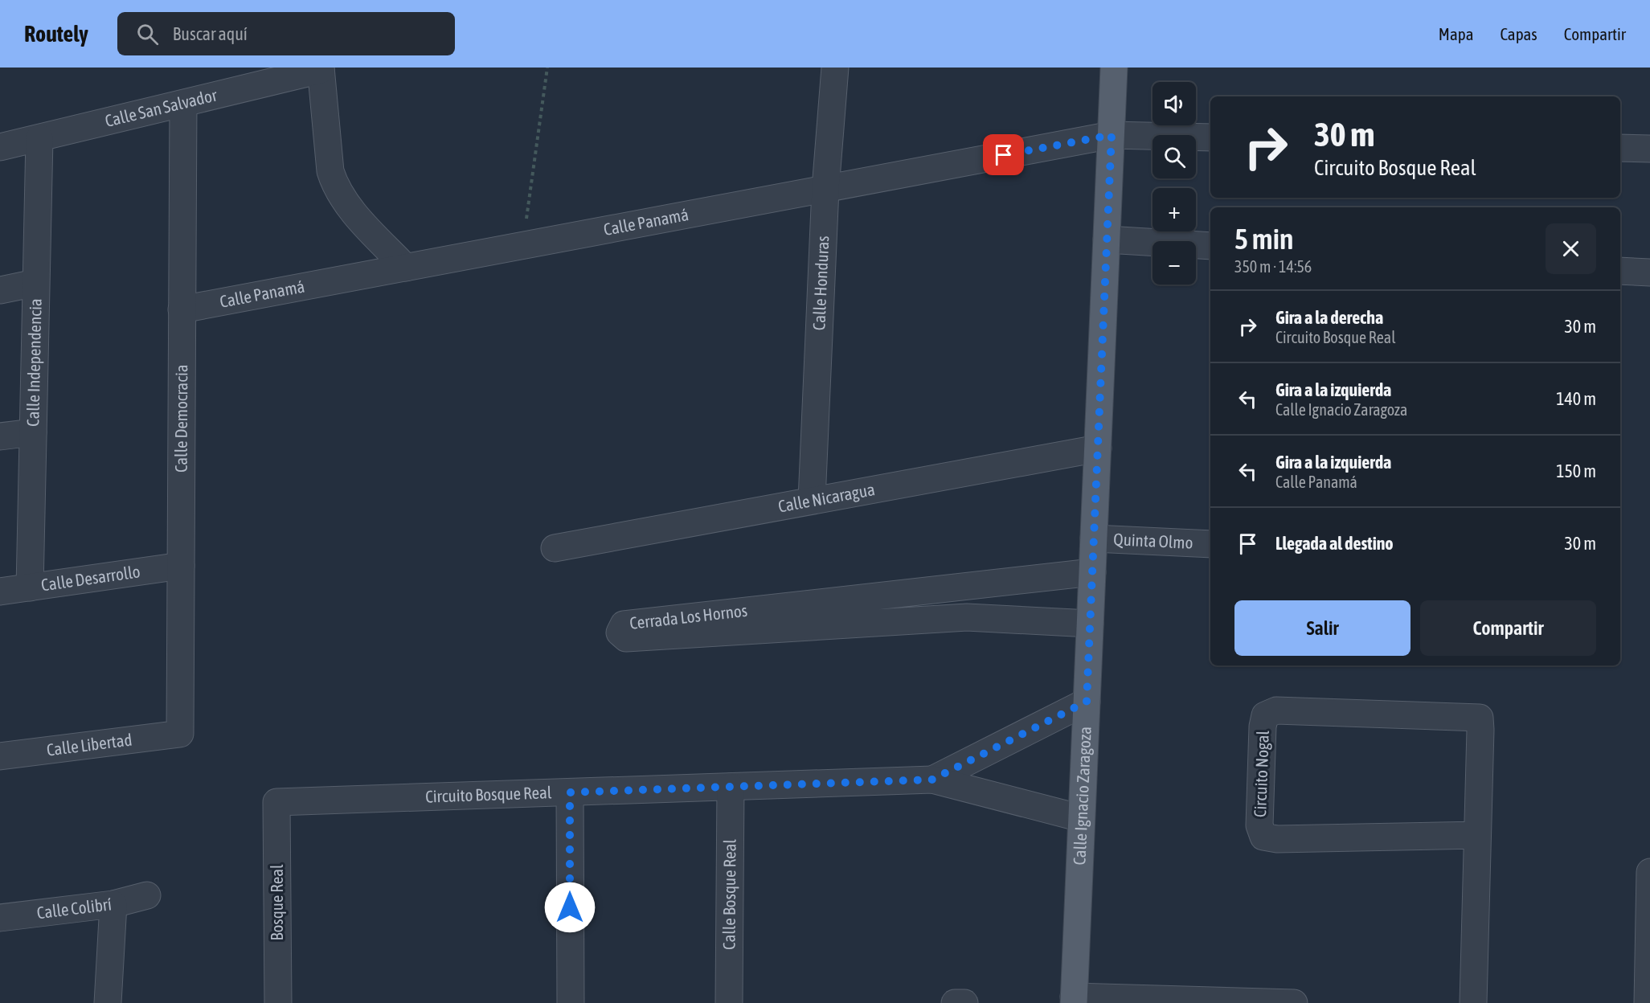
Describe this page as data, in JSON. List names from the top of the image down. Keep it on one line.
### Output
{"streets":{"main road":["Calle Ignacio Zaragoza"],"street":["Calle San Salvador","Calle Panamá","Calle Honduras","Calle Independencia","Calle Democracia","Calle Nicaragua","Quinta Olmo","Calle Desarrollo","Cerrada Los Hornos","Calle Libertad","Circuito Nogal","Circuito Bosque Real","Calle Bosque Real","Bosque Real","Calle Colibrí"]},"crossings":[["Calle San Salvador","Calle Independencia"],["Calle San Salvador","Calle Democracia"],["Calle Panamá","Calle Honduras"],["Calle Panamá","Calle Democracia"],["Calle Panamá","Calle Ignacio Zaragoza"],["Calle Honduras","Calle Nicaragua"],["Calle Independencia","Calle Desarrollo"],["Calle Democracia","Calle Desarrollo"],["Calle Democracia","Calle Libertad"],["Calle Nicaragua","Calle Ignacio Zaragoza"],["Quinta Olmo","Calle Ignacio Zaragoza"],["Cerrada Los Hornos","Calle Ignacio Zaragoza"],["Circuito Bosque Real","Calle Ignacio Zaragoza"],["Circuito Bosque Real","Calle Bosque Real"],["Circuito Bosque Real","Bosque Real"]],"page":{"header":"Routely","search":"Buscar aquí","nav":["Mapa","Capas","Compartir"],"map_buttons":["+","−"],"turn":["30 m","Circuito Bosque Real"],"heading":["5 min","350 m · 14:56"],"list":[{"name":"Gira a la derecha","note":"Circuito Bosque Real","value":"30 m"},{"name":"Gira a la izquierda","note":"Calle Ignacio Zaragoza","value":"140 m"},{"name":"Gira a la izquierda","note":"Calle Panamá","value":"150 m"},{"name":"Llegada al destino","value":"30 m"}],"buttons":["Salir","Compartir"]}}
